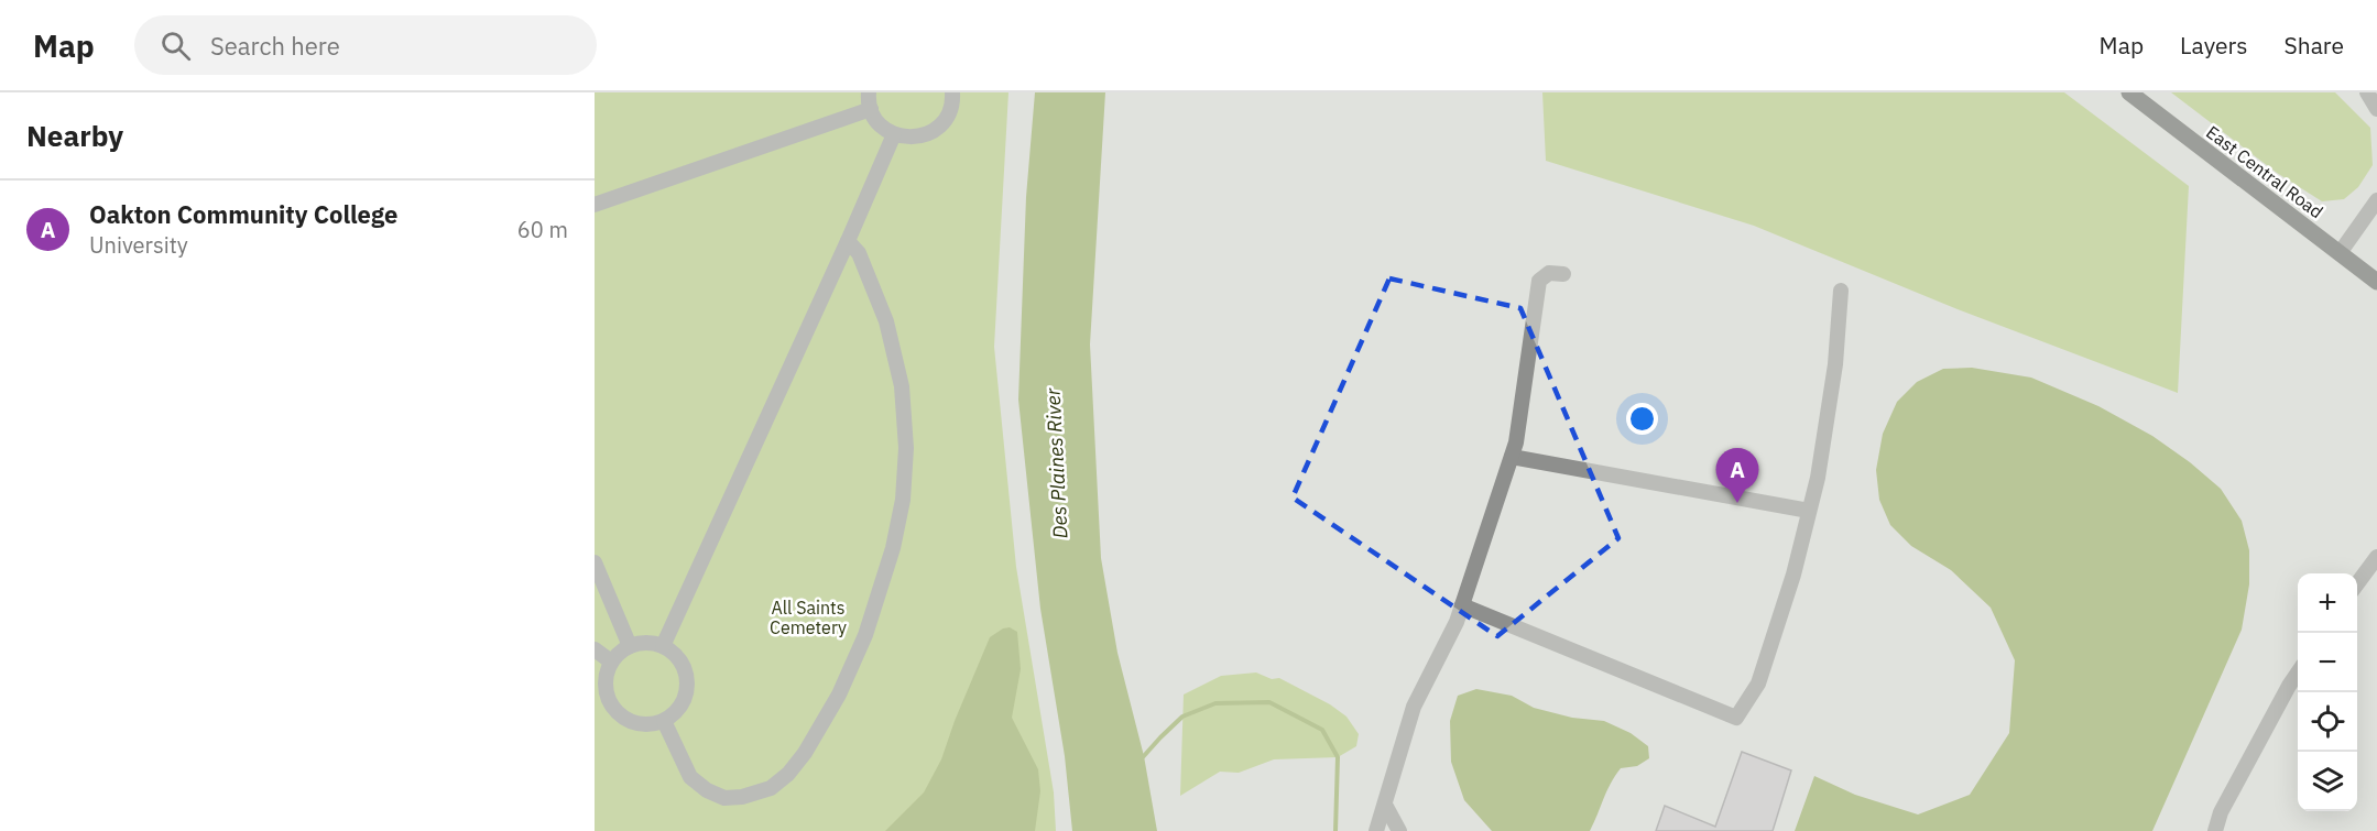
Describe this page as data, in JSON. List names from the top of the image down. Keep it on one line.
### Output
{"streets":{"main road":["East Central Road"]},"water":["Des Plaines River"],"parks":["All Saints Cemetery"],"page":{"header":"Map","search":"Search here","nav":["Map","Layers","Share"],"heading":"Nearby","list":[{"mark":"A","name":"Oakton Community College","note":"University","value":"60 m"}],"pins":"A","map_buttons":["+","−"]}}
